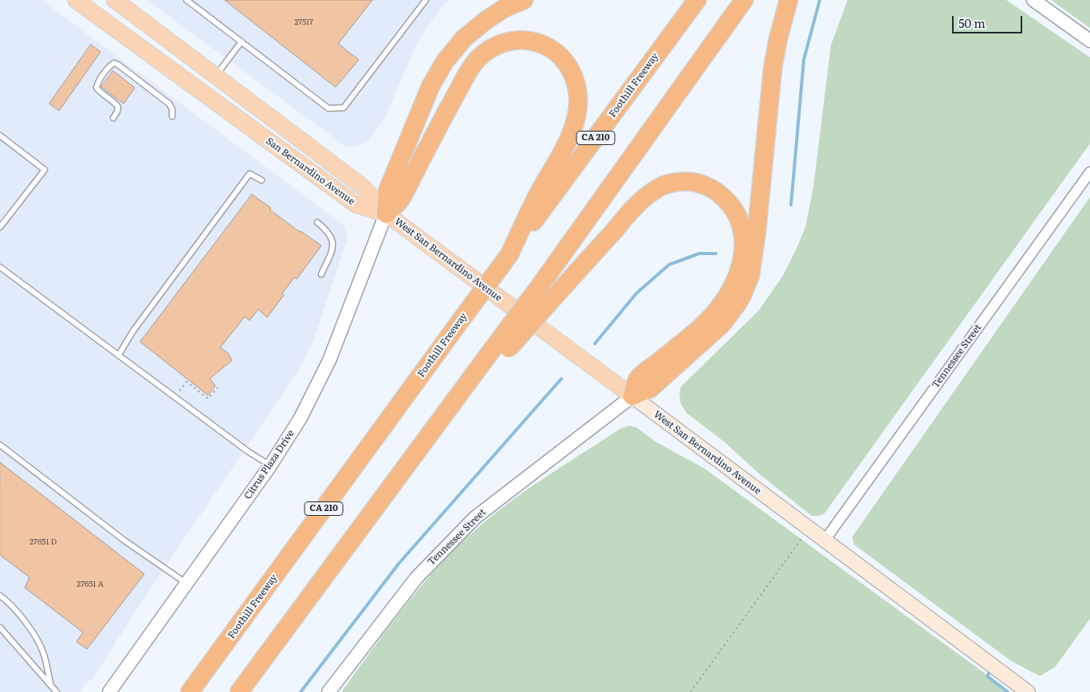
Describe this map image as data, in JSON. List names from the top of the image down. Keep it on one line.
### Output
{"streets":{"highway":["Foothill Freeway","CA 210"],"main road":["San Bernardino Avenue","West San Bernardino Avenue"],"street":["Tennessee Street","Citrus Plaza Drive"]},"crossings":[["San Bernardino Avenue","West San Bernardino Avenue"],["San Bernardino Avenue","Citrus Plaza Drive"],["West San Bernardino Avenue","Tennessee Street"],["West San Bernardino Avenue","Citrus Plaza Drive"]],"house_numbers":["27517","27651 D","27651 A"],"scale_bar":"50 m"}
